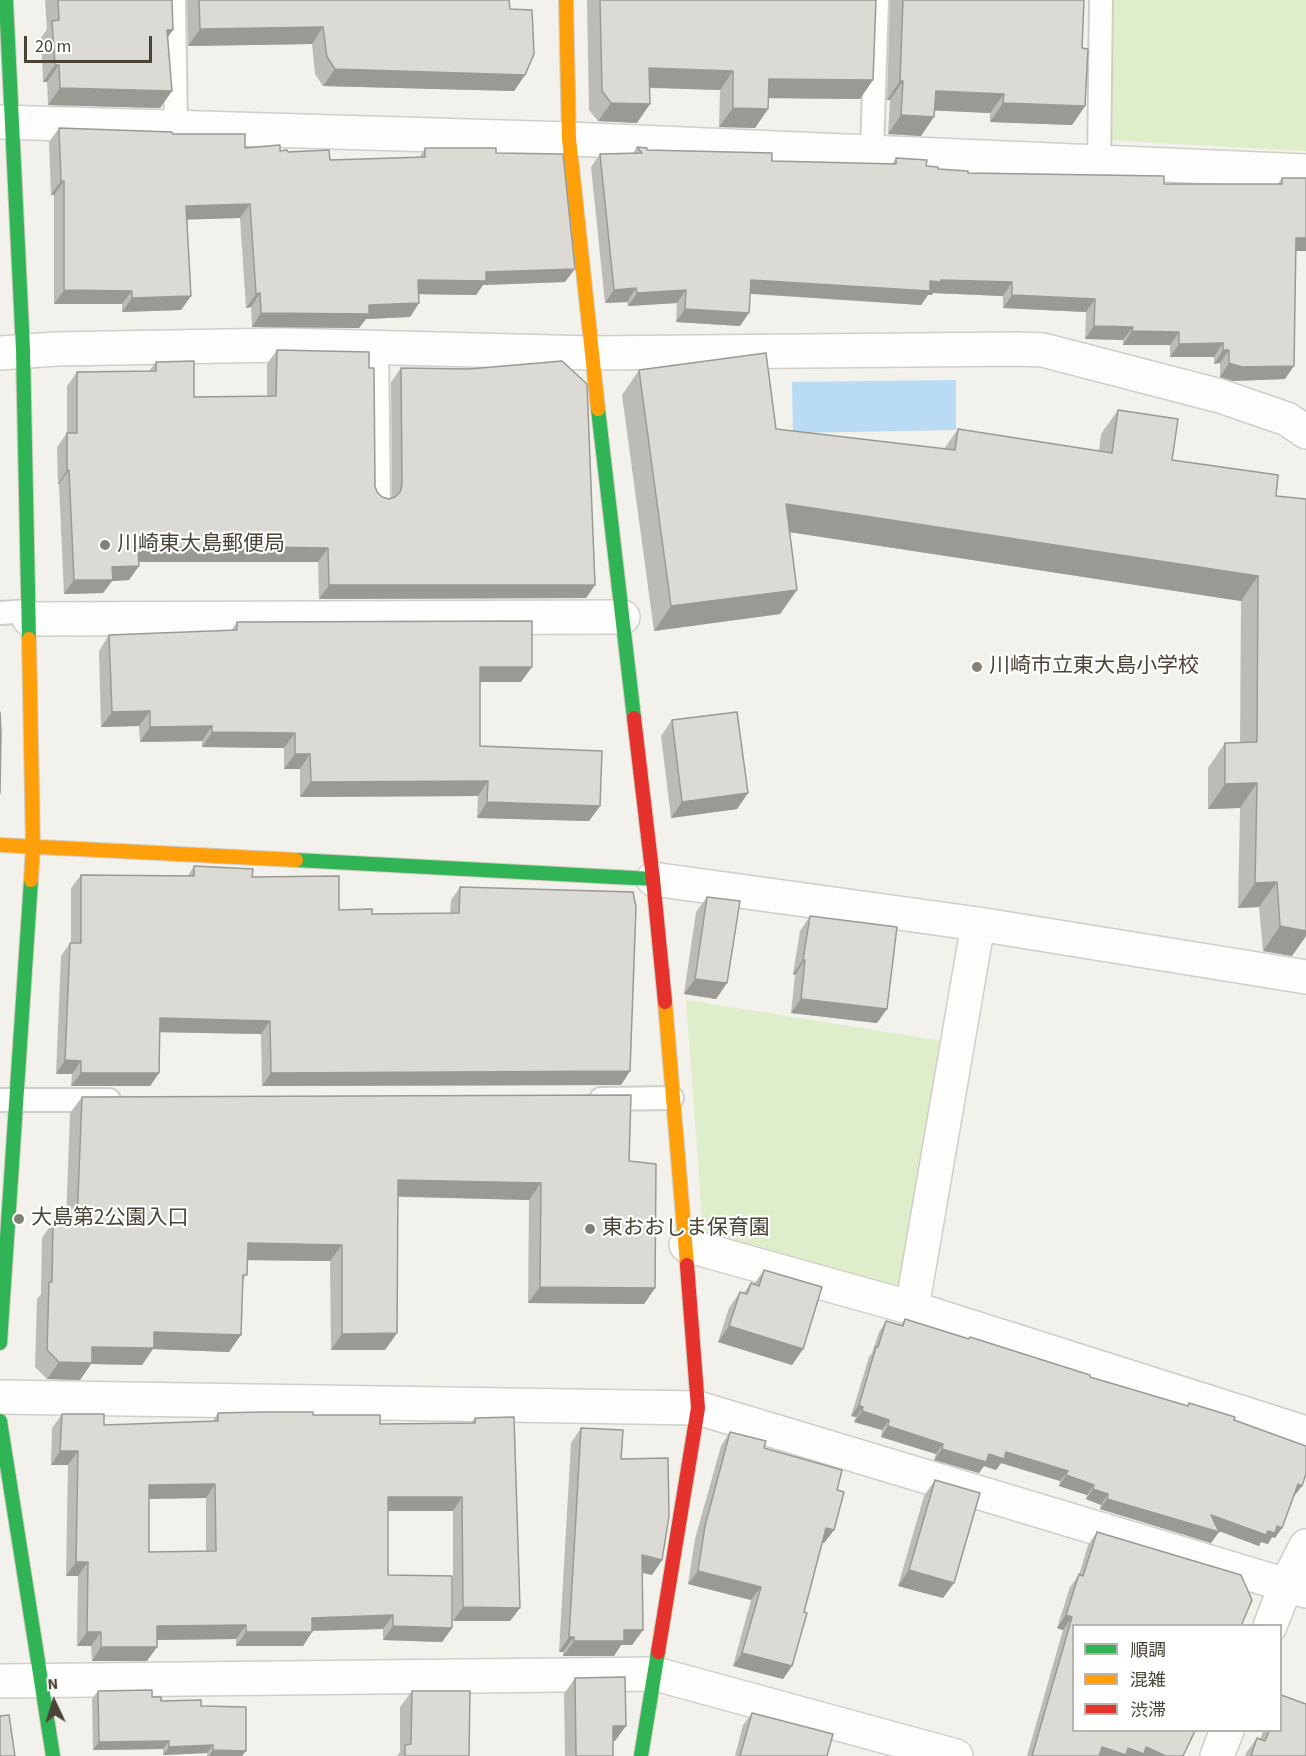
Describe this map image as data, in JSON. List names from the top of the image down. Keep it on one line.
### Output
{"places":["川崎東大島郵便局","川崎市立東大島小学校","大島第2公園入口","東おおしま保育園"],"legend":["順調","混雑","渋滞"],"scale_bar":"20 m","north":"top"}
